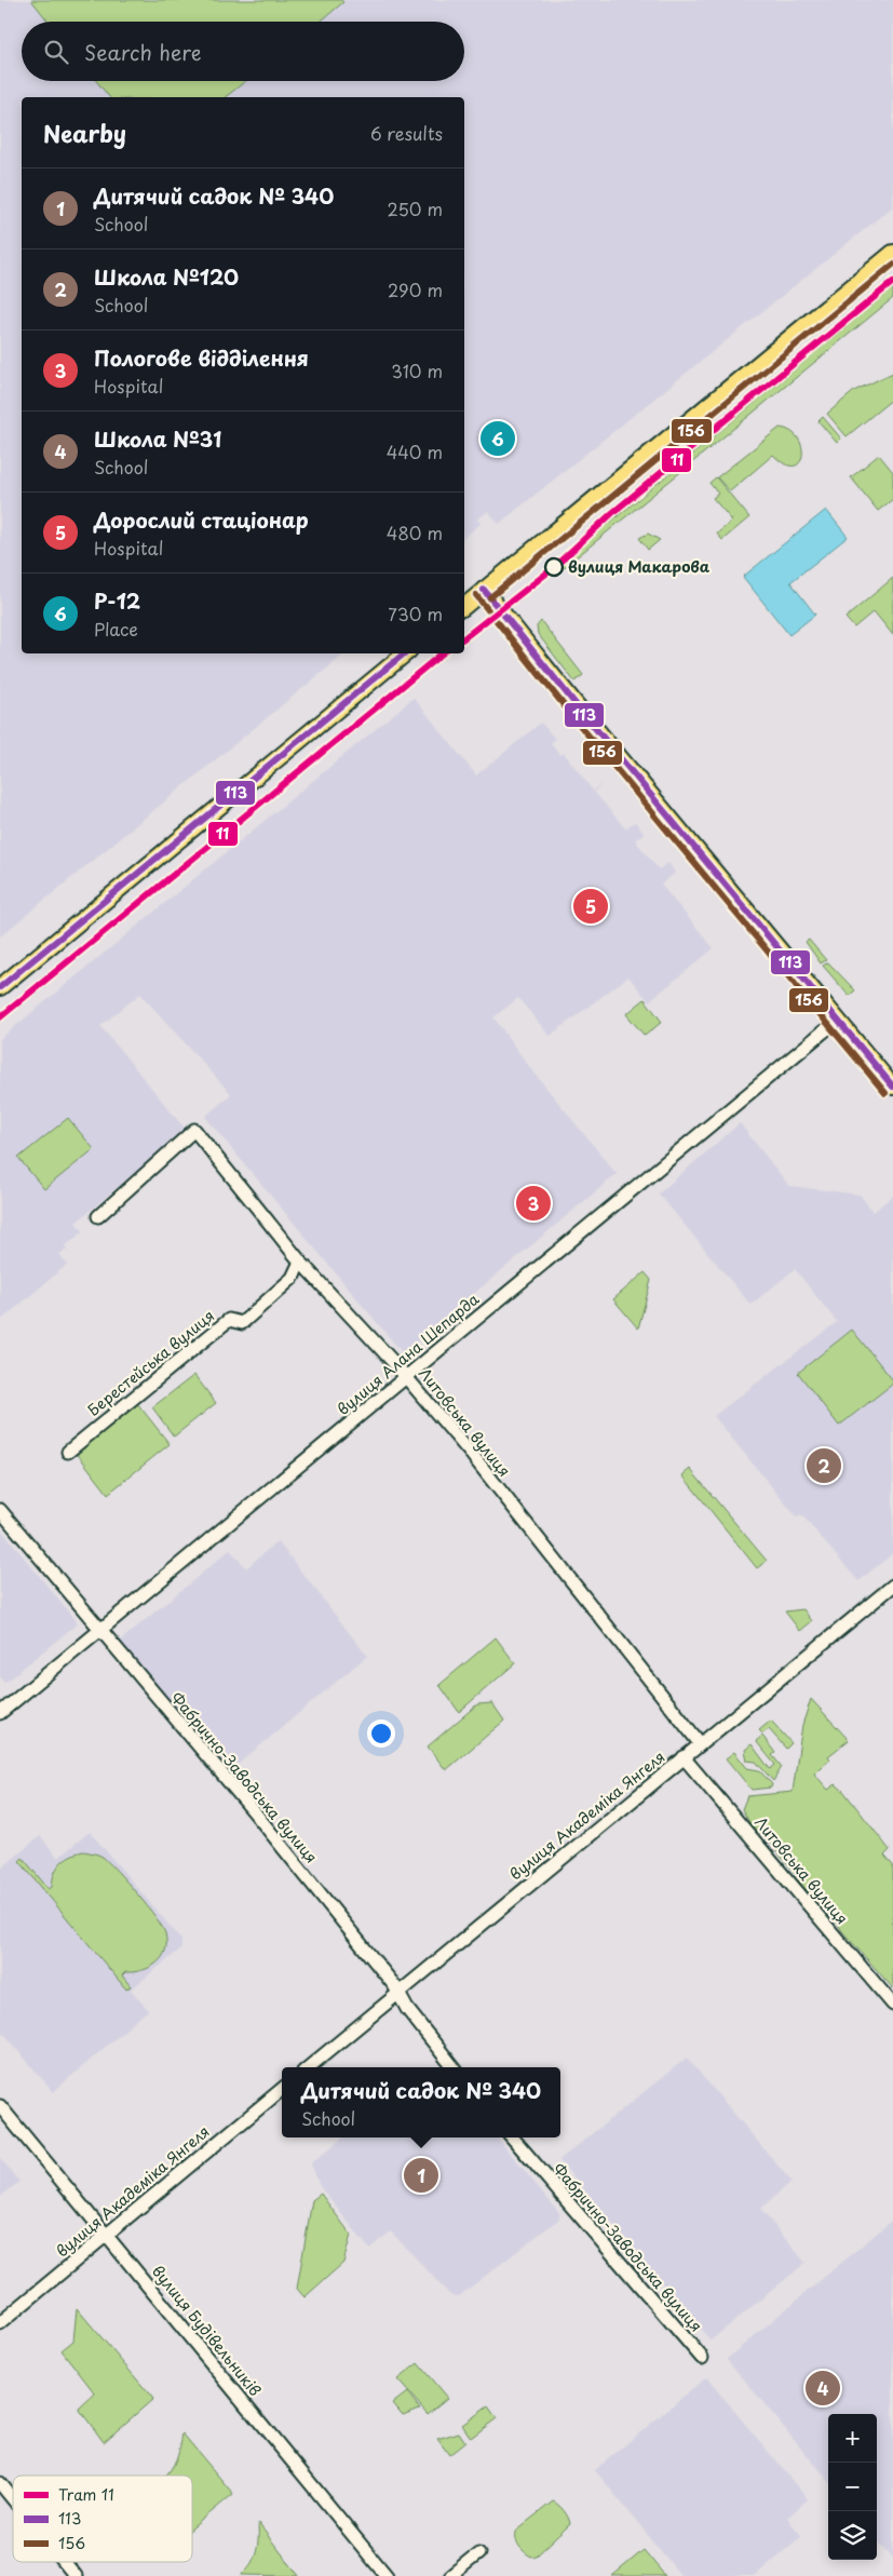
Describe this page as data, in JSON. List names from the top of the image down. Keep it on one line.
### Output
{"streets":{"street":["вулиця Алана Шепарда","Берестейська вулиця","Литовська вулиця","Фабрично-Заводська вулиця","вулиця Академіка Янгеля","вулиця Будівельників"]},"crossings":[["вулиця Алана Шепарда","Литовська вулиця"],["вулиця Алана Шепарда","Фабрично-Заводська вулиця"],["Берестейська вулиця","Литовська вулиця"],["Литовська вулиця","вулиця Академіка Янгеля"],["Фабрично-Заводська вулиця","вулиця Академіка Янгеля"],["вулиця Академіка Янгеля","вулиця Будівельників"]],"places":["вулиця Макарова"],"lines":["transit line 156","tram line 11","transit line 113"],"legend":["Tram 11","113","156"],"page":{"search":"Search here","heading":["Nearby","6 results"],"list":[{"mark":"1","name":"Дитячий садок № 340","note":"School","value":"250 m"},{"mark":"2","name":"Школа №120","note":"School","value":"290 m"},{"mark":"3","name":"Пологове відділення","note":"Hospital","value":"310 m"},{"mark":"4","name":"Школа №31","note":"School","value":"440 m"},{"mark":"5","name":"Дорослий стаціонар","note":"Hospital","value":"480 m"},{"mark":"6","name":"Р-12","note":"Place","value":"730 m"}],"pins":["6","5","3","2","1","4"],"popup":["Дитячий садок № 340","School"],"map_buttons":["+","−"]}}
